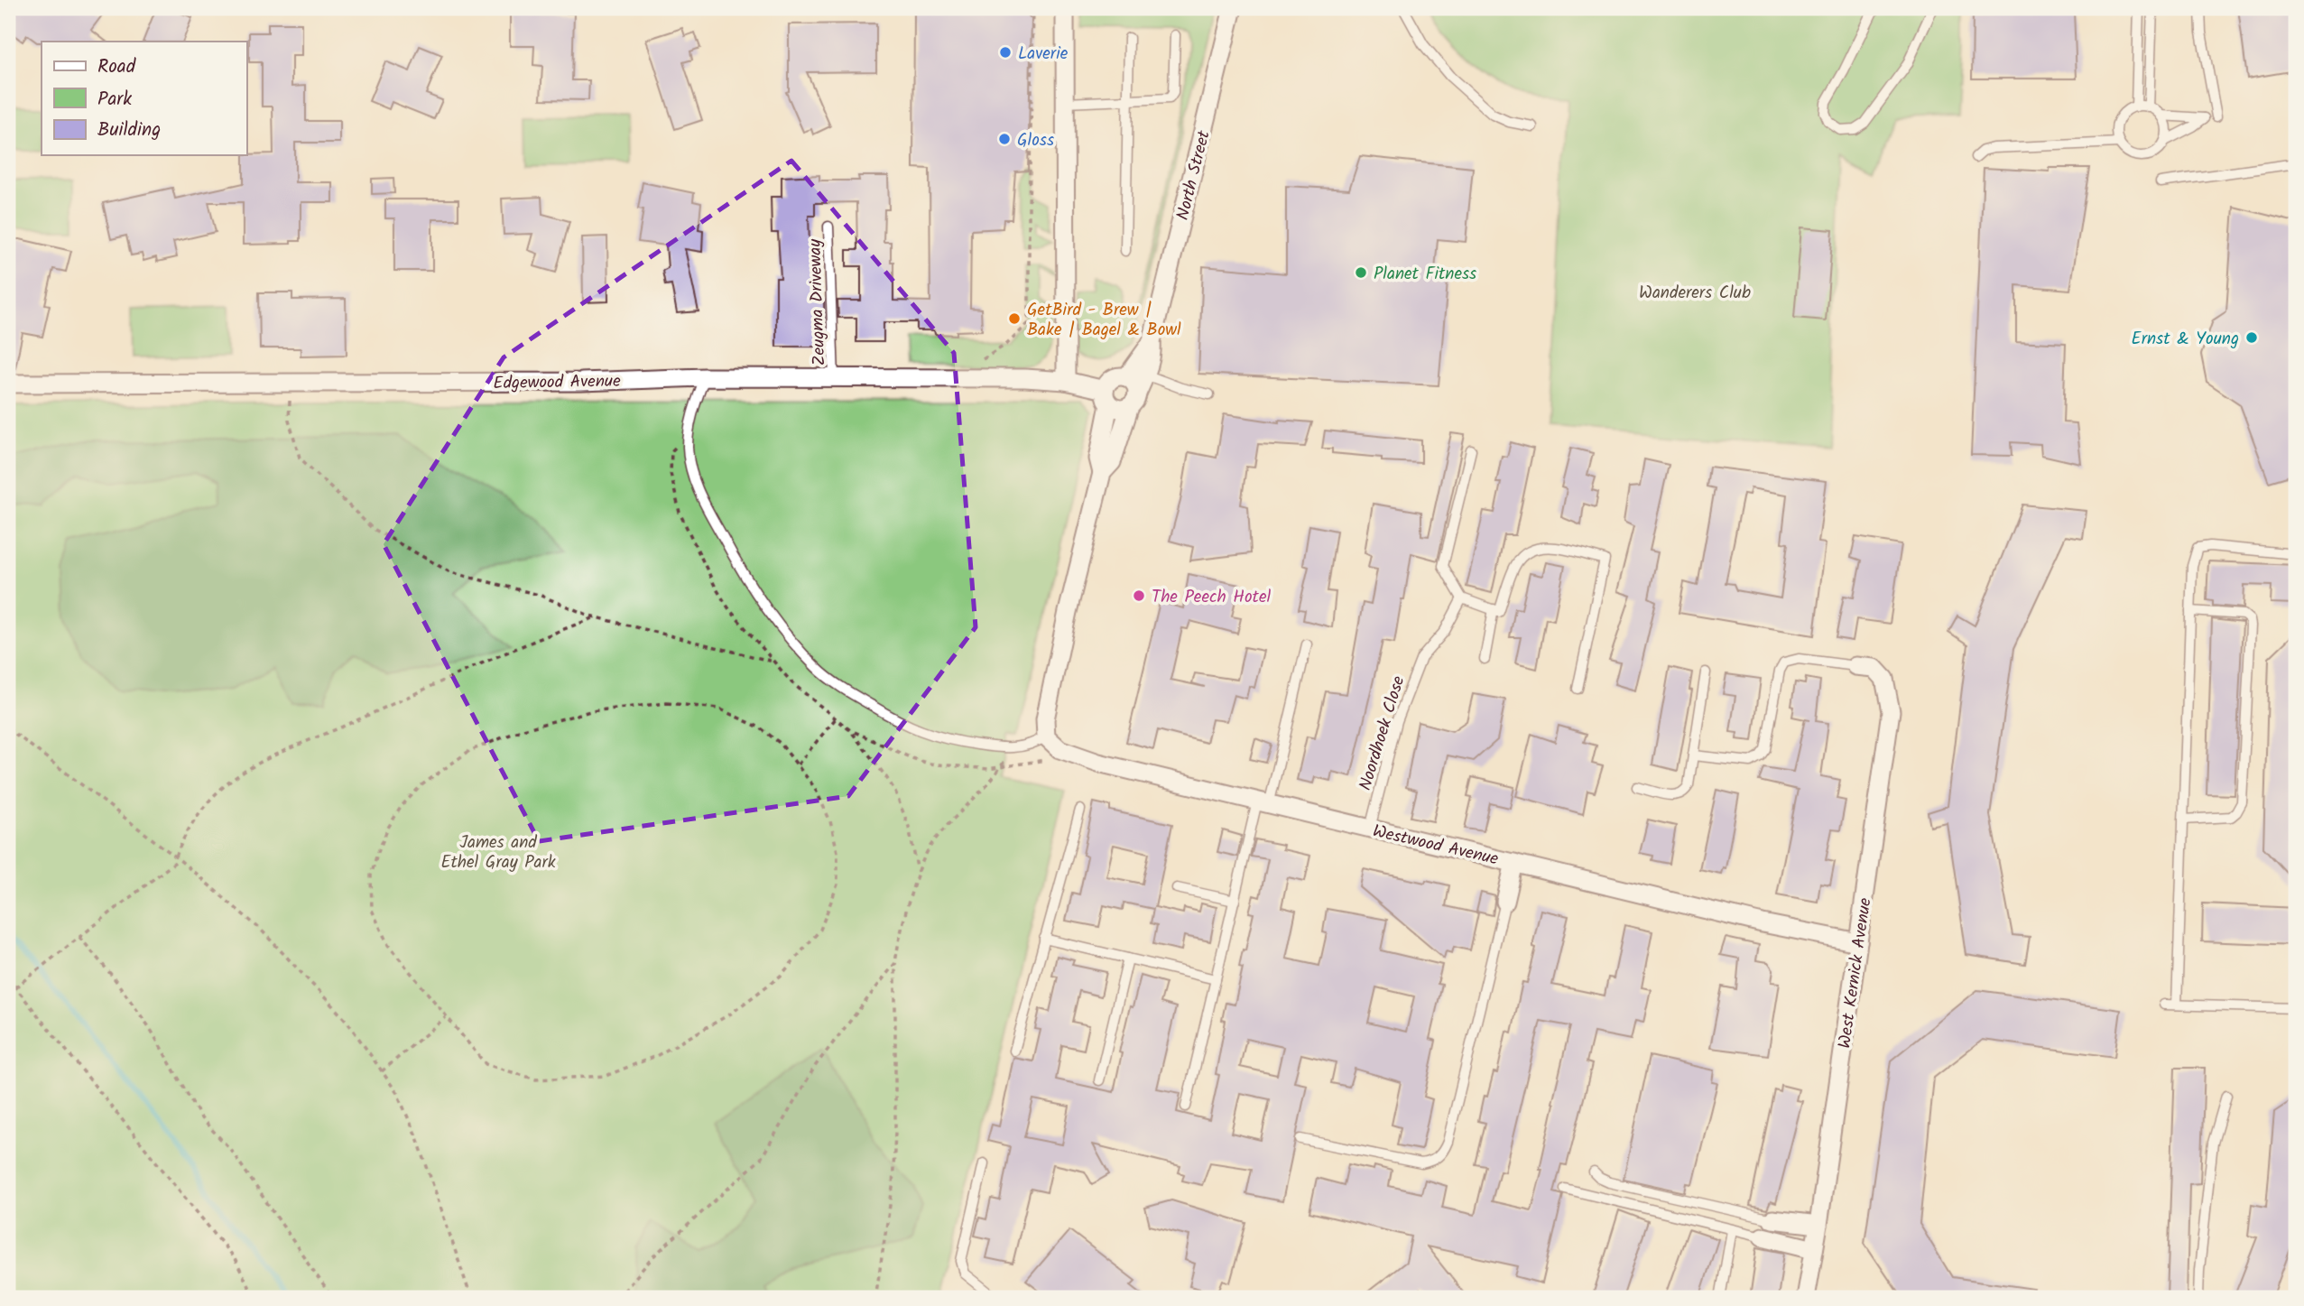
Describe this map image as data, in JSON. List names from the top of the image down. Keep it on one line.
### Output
{"streets":{"street":["North Street","Edgewood Avenue","Westwood Avenue","West Kernick Avenue"],"lane":["Zeugma Driveway","Noordhoek Close"]},"crossings":[["North Street","Edgewood Avenue"],["North Street","Westwood Avenue"],["Zeugma Driveway","Edgewood Avenue"],["Noordhoek Close","Westwood Avenue"],["Westwood Avenue","West Kernick Avenue"]],"parks":["Wanderers Club","James and Ethel Gray Park"],"places":["Laverie","Gloss","Planet Fitness","GetBird - Brew | Bake | Bagel & Bowl","Ernst & Young","The Peech Hotel"],"legend":["Road","Park","Building"]}
